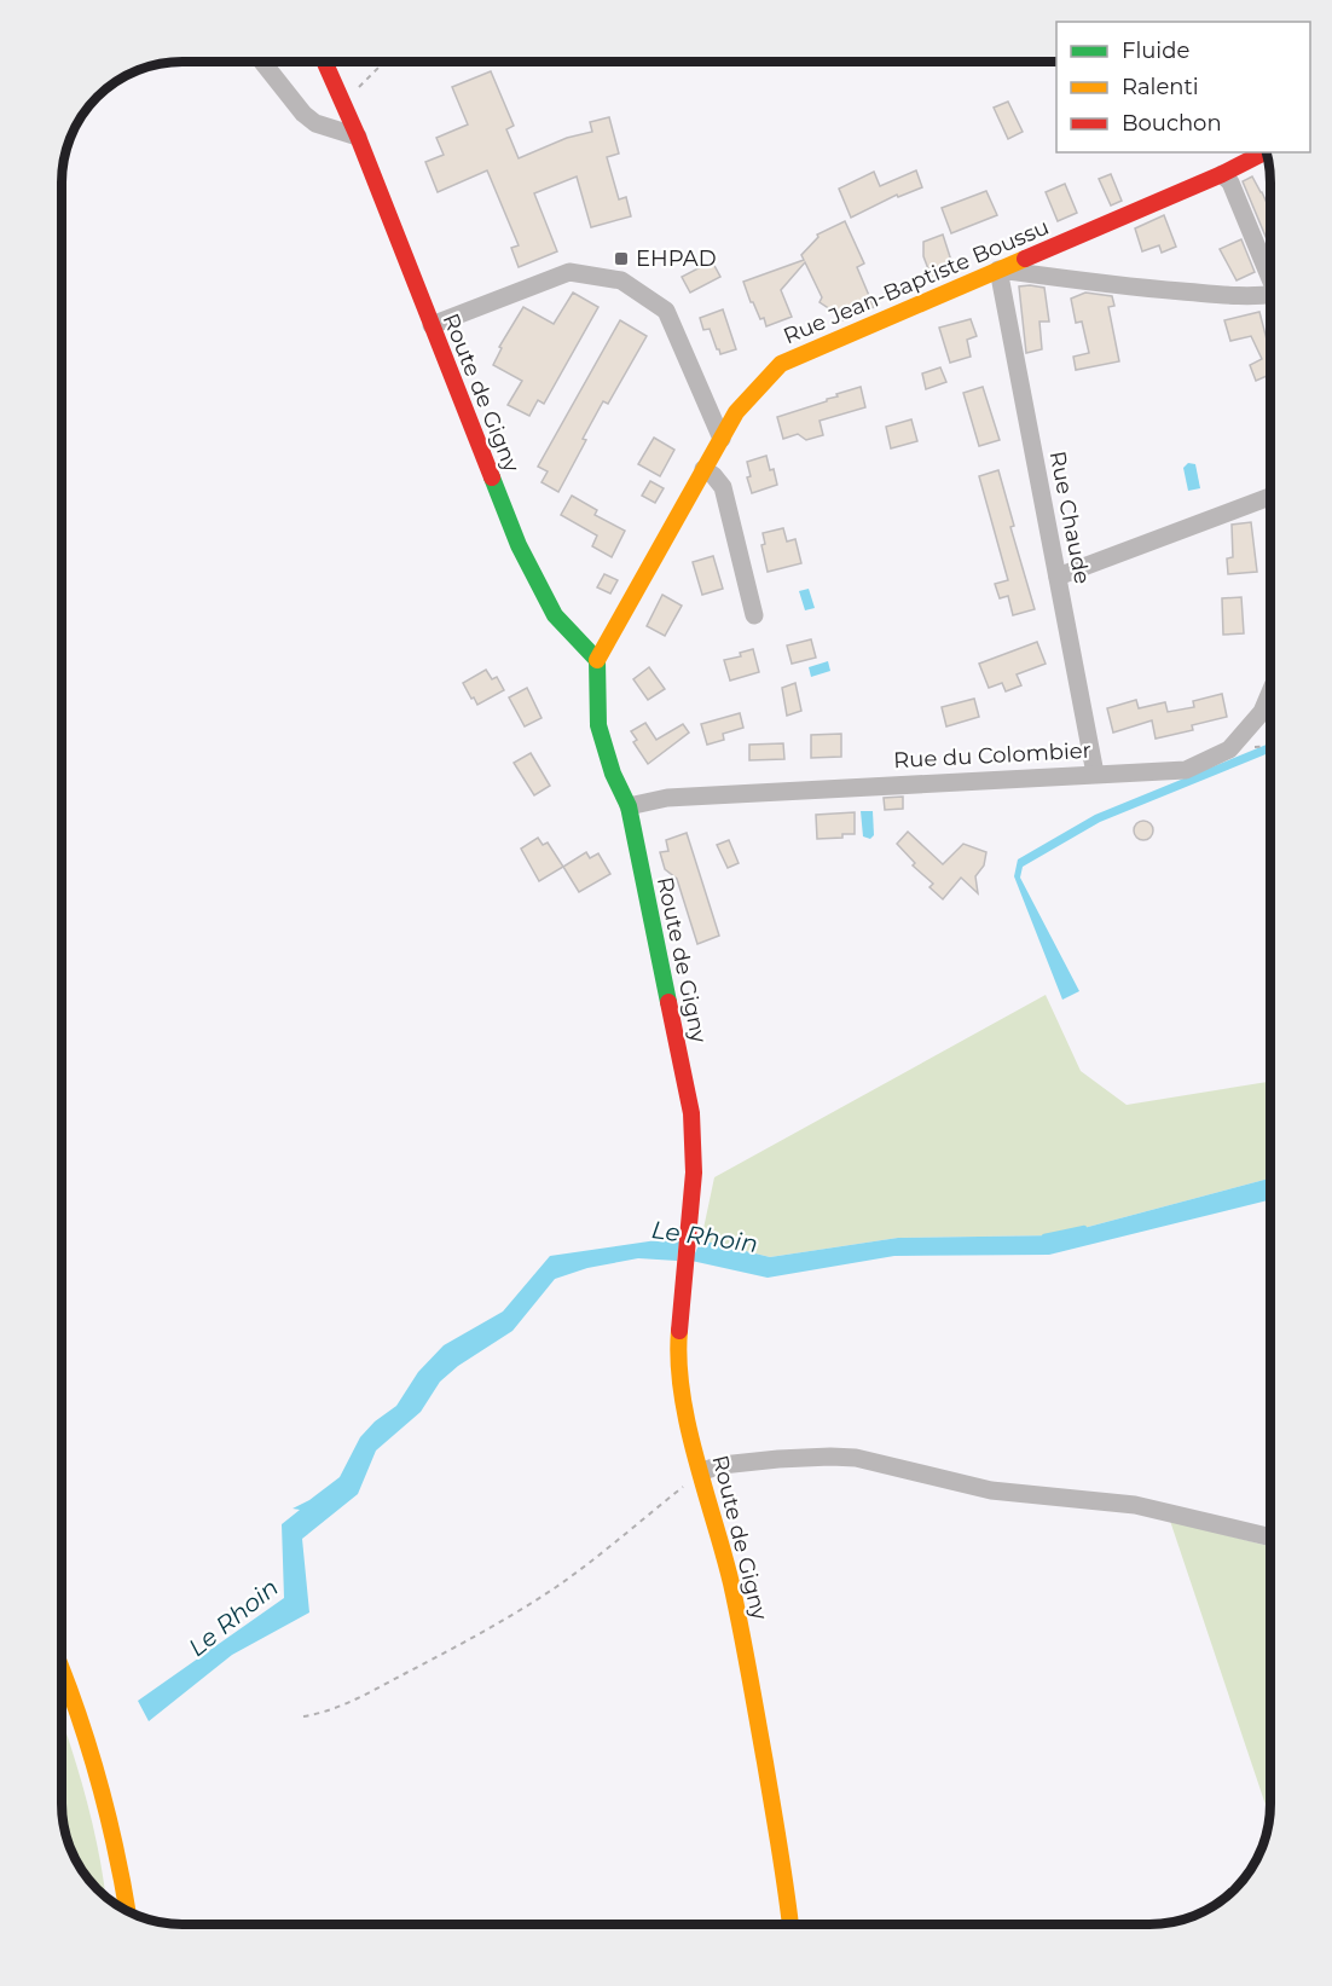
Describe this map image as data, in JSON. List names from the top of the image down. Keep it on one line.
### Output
{"streets":{"main road":["Rue Jean-Baptiste Boussu","Route de Gigny"],"street":["Rue Chaude","Rue du Colombier"]},"crossings":[["Rue Jean-Baptiste Boussu","Route de Gigny"],["Rue Jean-Baptiste Boussu","Rue Chaude"],["Route de Gigny","Rue du Colombier"],["Rue Chaude","Rue du Colombier"]],"water":["Le Rhoin"],"places":{"transit":["EHPAD"]},"legend":["Fluide","Ralenti","Bouchon"]}
